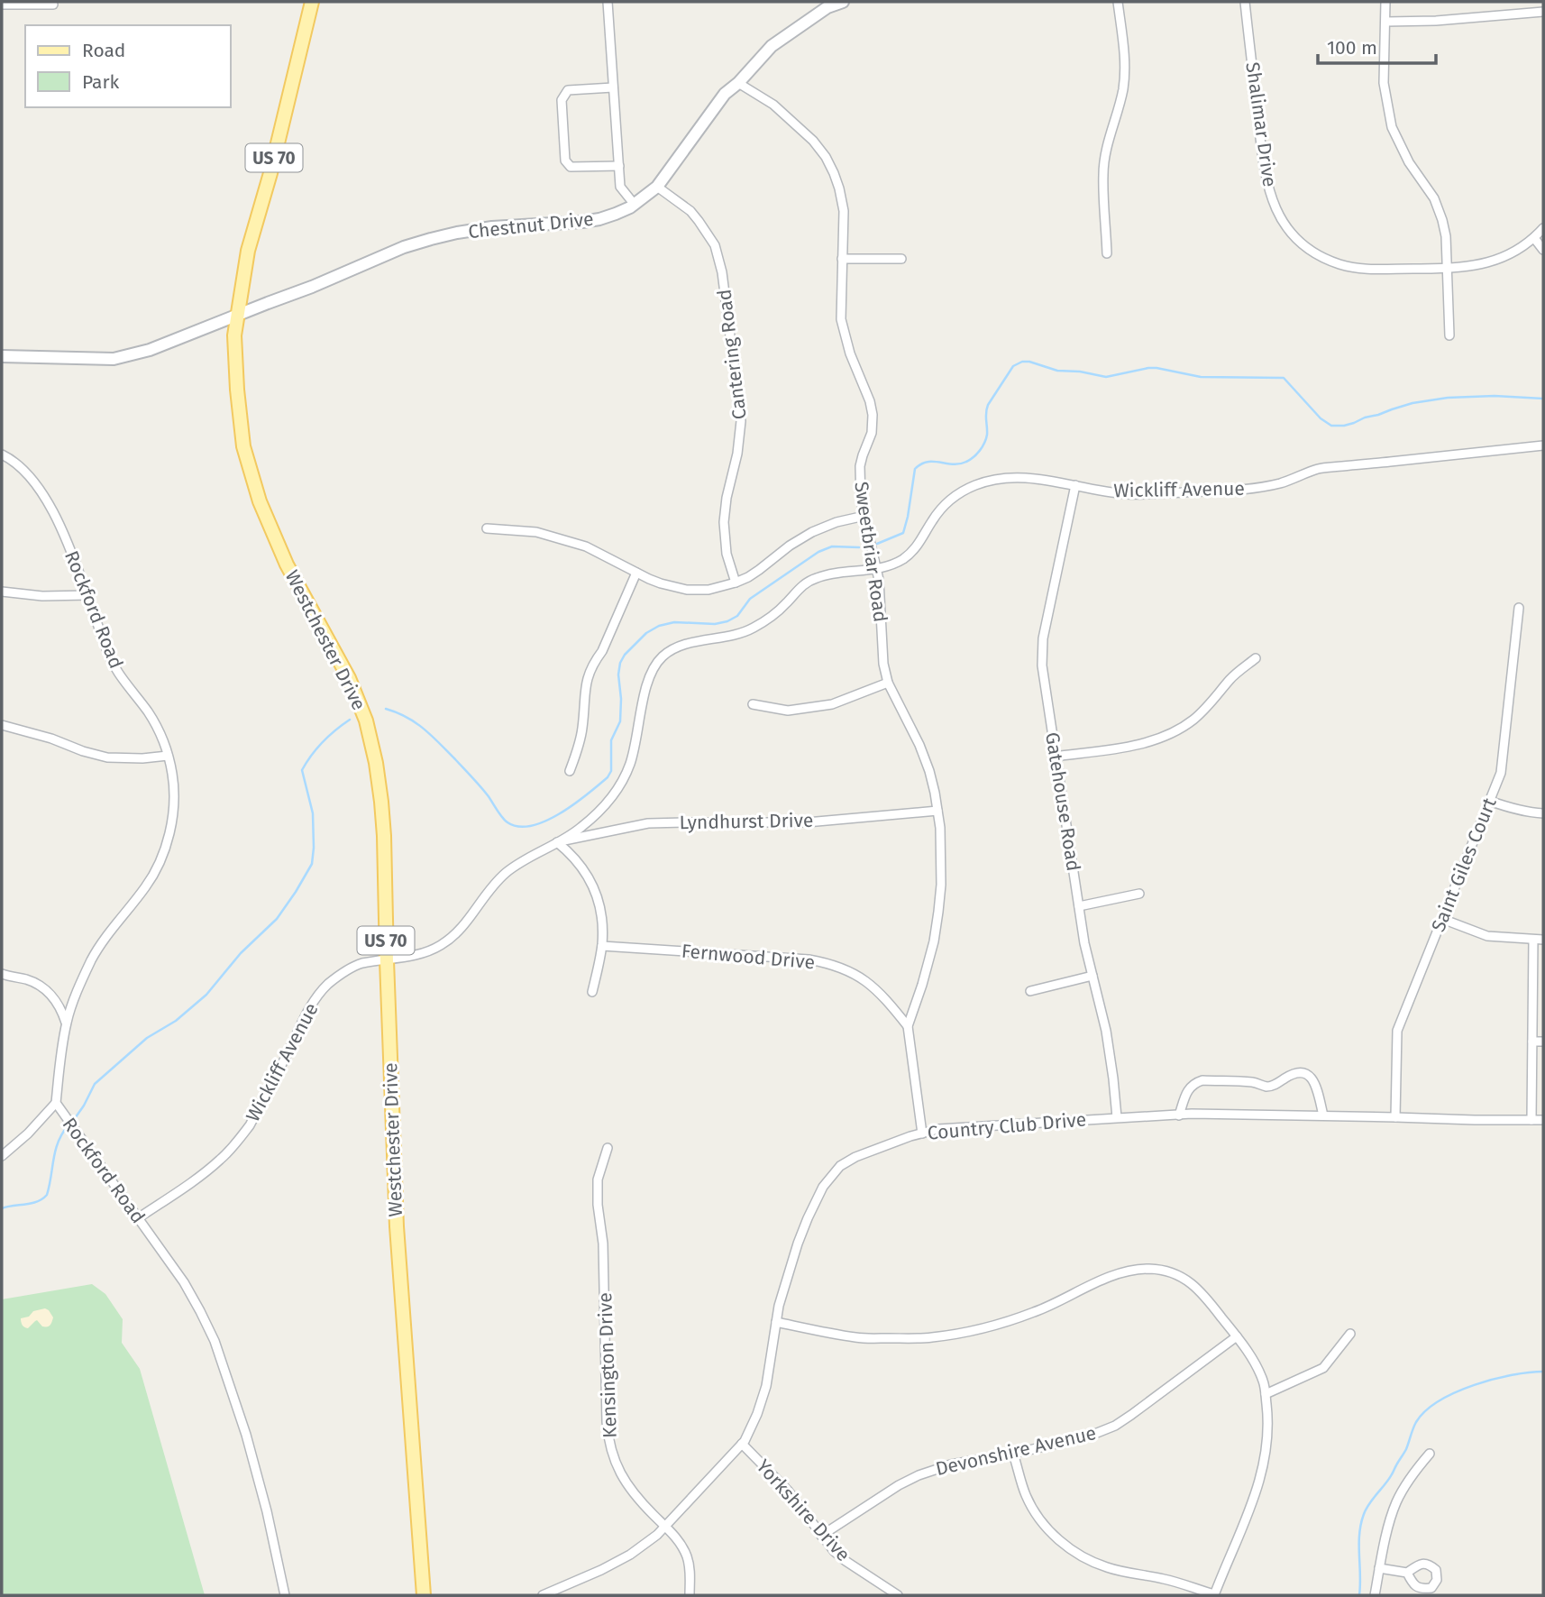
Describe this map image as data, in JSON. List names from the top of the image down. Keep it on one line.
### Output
{"streets":{"main road":["US 70","Westchester Drive"],"street":["Shalimar Drive","Chestnut Drive","Cantering Road","Wickliff Avenue","Sweetbriar Road","Rockford Road","Gatehouse Road","Lyndhurst Drive","Saint Giles Court","Fernwood Drive","Country Club Drive","Kensington Drive","Devonshire Avenue","Yorkshire Drive"]},"crossings":[["Chestnut Drive","Cantering Road"],["Chestnut Drive","Sweetbriar Road"],["Chestnut Drive","Westchester Drive"],["Wickliff Avenue","Sweetbriar Road"],["Wickliff Avenue","Rockford Road"],["Wickliff Avenue","Westchester Drive"],["Wickliff Avenue","Gatehouse Road"],["Wickliff Avenue","Lyndhurst Drive"],["Sweetbriar Road","Lyndhurst Drive"],["Sweetbriar Road","Fernwood Drive"],["Sweetbriar Road","Country Club Drive"],["Gatehouse Road","Country Club Drive"],["Saint Giles Court","Country Club Drive"],["Country Club Drive","Kensington Drive"],["Country Club Drive","Yorkshire Drive"],["Devonshire Avenue","Yorkshire Drive"]],"legend":["Road","Park"],"scale_bar":"100 m"}
